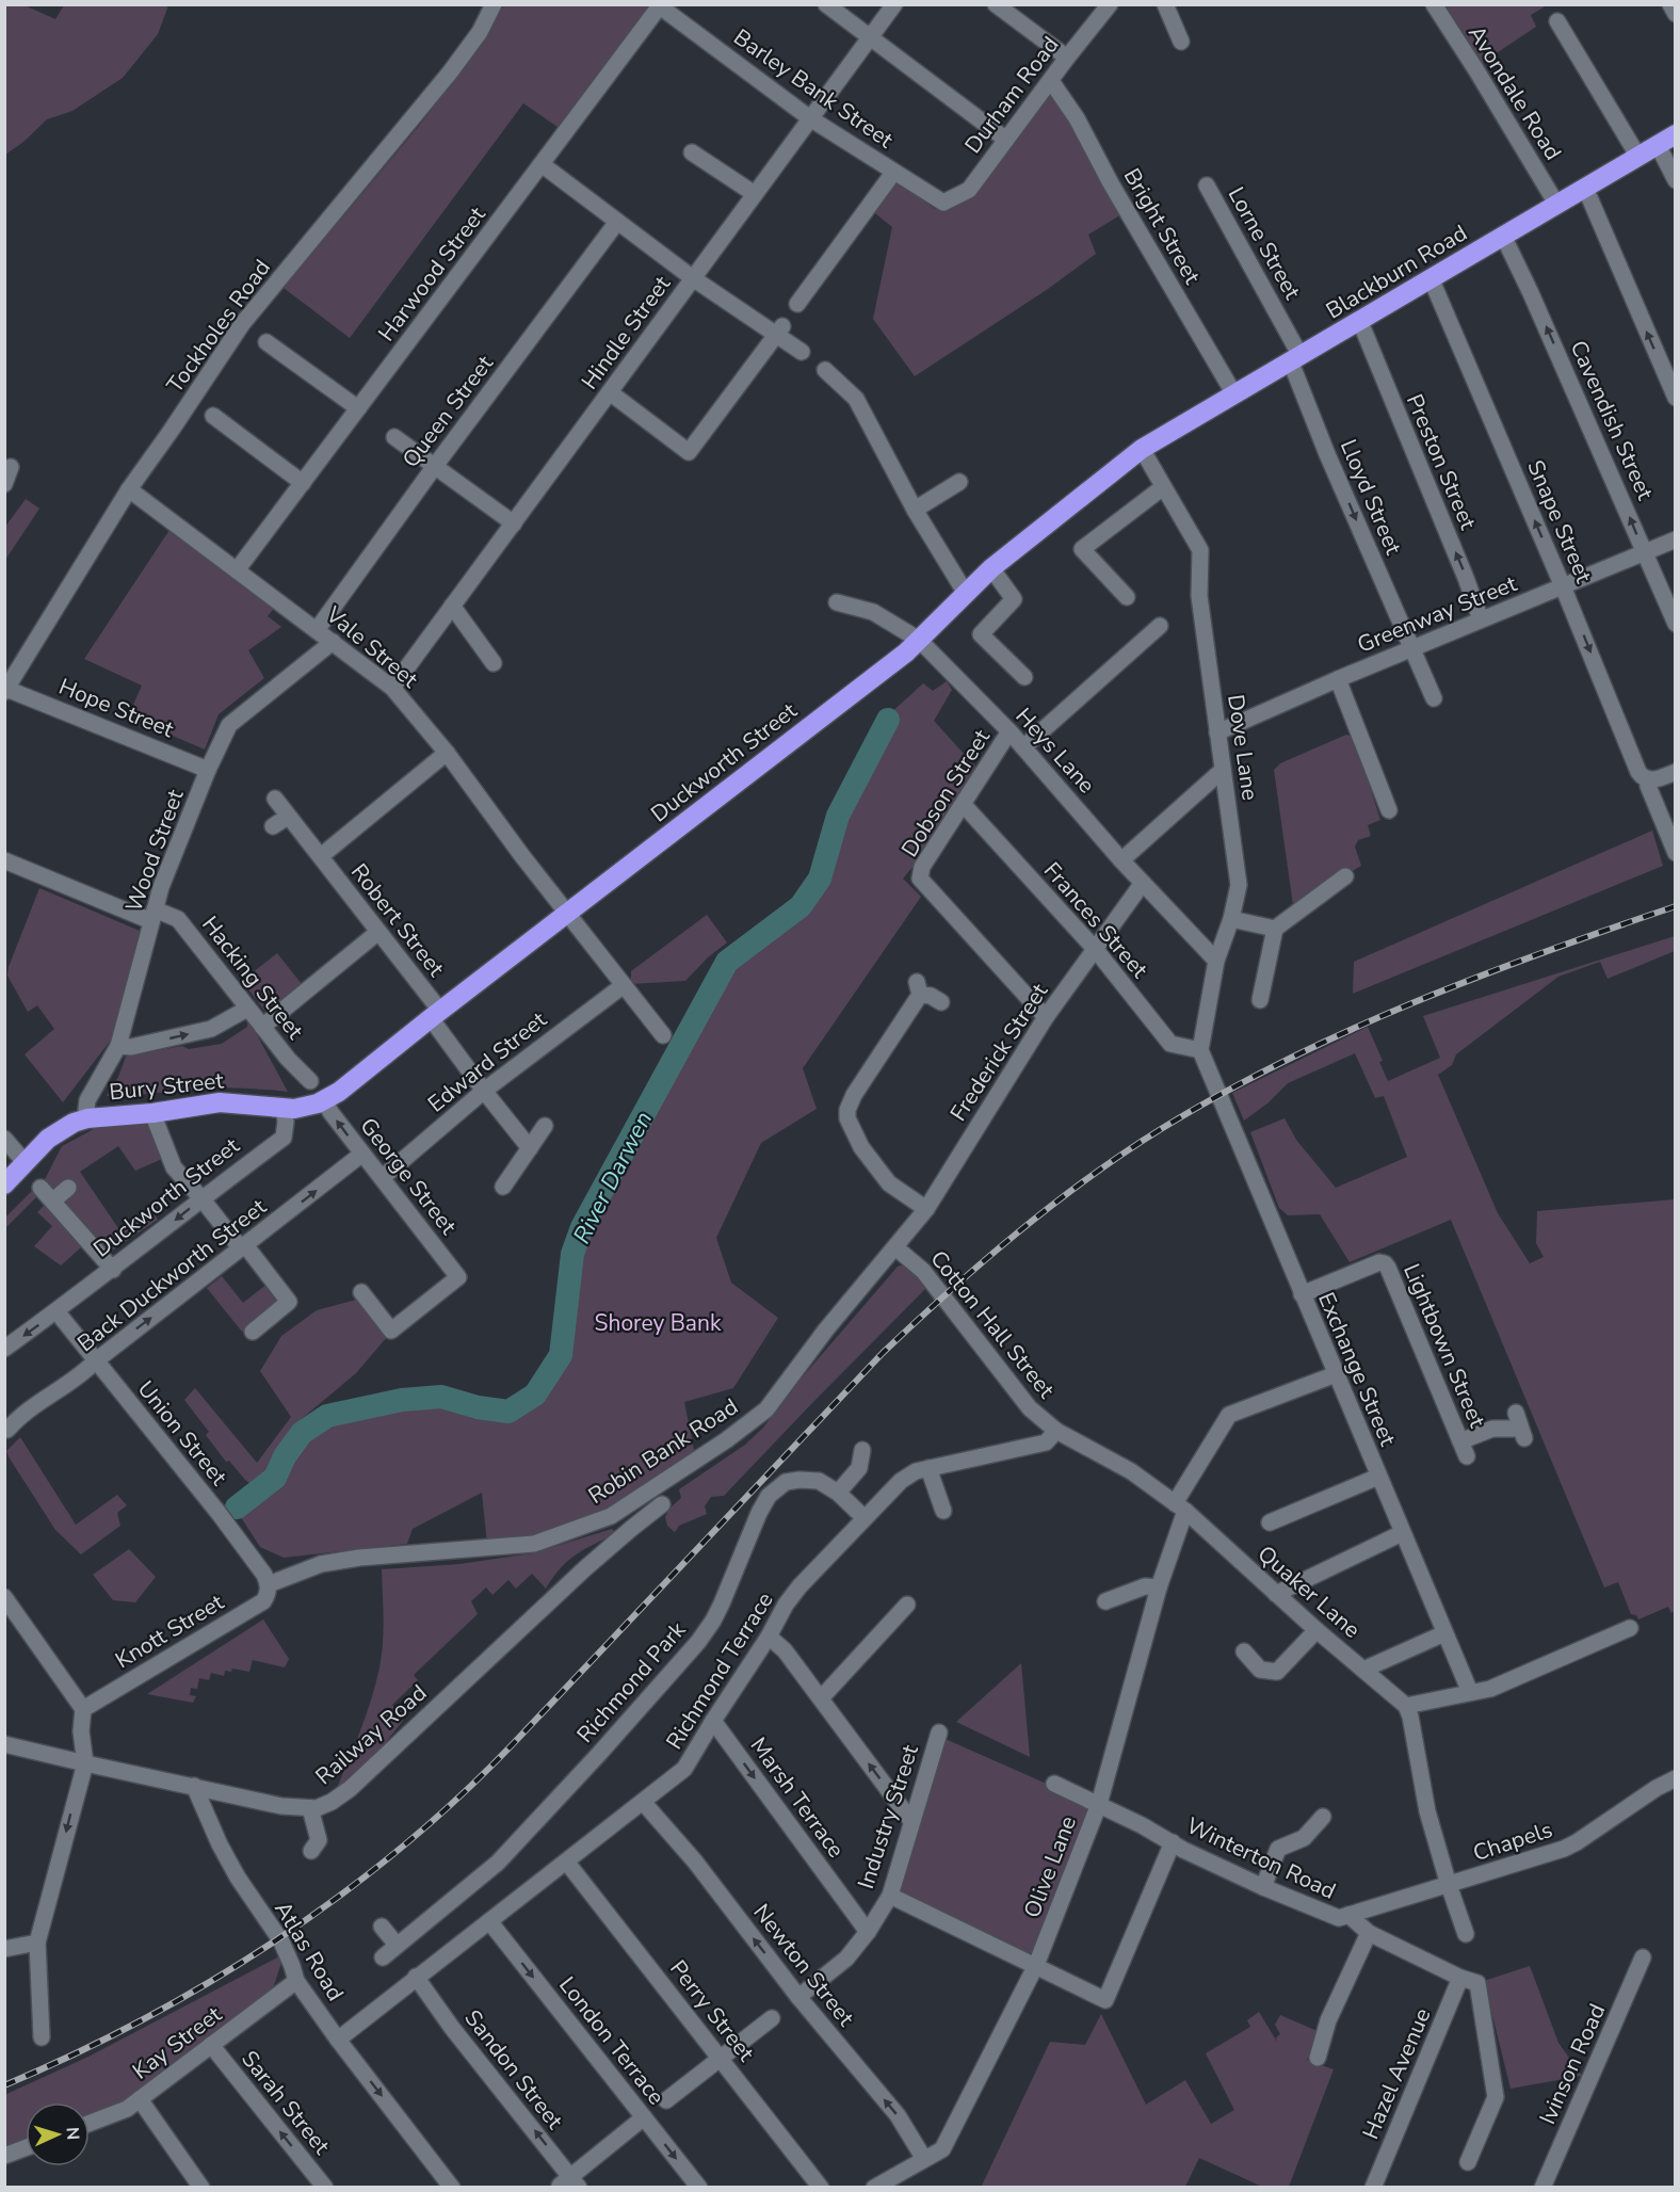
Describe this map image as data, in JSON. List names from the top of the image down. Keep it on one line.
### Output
{"streets":{"highway":["Blackburn Road","Duckworth Street","Bury Street"],"street":["Barley Bank Street","Avondale Road","Durham Road","Bright Street","Lorne Street","Harwood Street","Tockholes Road","Hindle Street","Queen Street","Cavendish Street","Preston Street","Lloyd Street","Snape Street","Greenway Street","Vale Street","Hope Street","Dove Lane","Heys Lane","Dobson Street","Wood Street","Robert Street","Frances Street","Hacking Street","Frederick Street","Edward Street","George Street","Back Duckworth Street","Cotton Hall Street","Lightbown Street","Exchange Street","Union Street","Robin Bank Road","Quaker Lane","Knott Street","Richmond Terrace","Richmond Park","Railway Road","Marsh Terrace","Industry Street","Chapels","Winterton Road","Olive Lane","Atlas Road","Newton Street","Perry Street","London Terrace","Kay Street","Ivinson Road","Sandon Street","Hazel Avenue","Sarah Street"]},"crossings":[["Barley Bank Street","Durham Road"],["Barley Bank Street","Harwood Street"],["Barley Bank Street","Hindle Street"],["Avondale Road","Blackburn Road"],["Durham Road","Bright Street"],["Bright Street","Blackburn Road"],["Lorne Street","Blackburn Road"],["Lorne Street","Lloyd Street"],["Blackburn Road","Cavendish Street"],["Blackburn Road","Preston Street"],["Blackburn Road","Lloyd Street"],["Blackburn Road","Snape Street"],["Blackburn Road","Dove Lane"],["Blackburn Road","Duckworth Street"],["Harwood Street","Vale Street"],["Tockholes Road","Vale Street"],["Tockholes Road","Hope Street"],["Hindle Street","Vale Street"],["Queen Street","Vale Street"],["Cavendish Street","Greenway Street"],["Preston Street","Greenway Street"],["Lloyd Street","Greenway Street"],["Snape Street","Greenway Street"],["Greenway Street","Dove Lane"],["Vale Street","Duckworth Street"],["Vale Street","Wood Street"],["Vale Street","Edward Street"],["Hope Street","Wood Street"],["Dove Lane","Heys Lane"],["Dove Lane","Duckworth Street"],["Dove Lane","Frances Street"],["Dove Lane","Exchange Street"],["Heys Lane","Duckworth Street"],["Heys Lane","Dobson Street"],["Heys Lane","Frederick Street"],["Duckworth Street","Robert Street"],["Duckworth Street","Bury Street"],["Duckworth Street","George Street"],["Duckworth Street","Union Street"],["Dobson Street","Frances Street"],["Dobson Street","Frederick Street"],["Wood Street","Hacking Street"],["Wood Street","Bury Street"],["Robert Street","Edward Street"],["Frances Street","Frederick Street"],["Frances Street","Exchange Street"],["Frederick Street","Cotton Hall Street"],["Frederick Street","Robin Bank Road"],["Edward Street","George Street"],["Bury Street","George Street"],["George Street","Back Duckworth Street"],["Back Duckworth Street","Union Street"],["Cotton Hall Street","Robin Bank Road"],["Cotton Hall Street","Quaker Lane"],["Cotton Hall Street","Richmond Terrace"],["Cotton Hall Street","Olive Lane"],["Lightbown Street","Exchange Street"],["Exchange Street","Olive Lane"],["Union Street","Robin Bank Road"],["Union Street","Knott Street"],["Robin Bank Road","Knott Street"],["Quaker Lane","Olive Lane"],["Richmond Terrace","Richmond Park"],["Richmond Terrace","Marsh Terrace"],["Richmond Terrace","Atlas Road"],["Richmond Terrace","Newton Street"],["Richmond Terrace","Perry Street"],["Richmond Terrace","London Terrace"],["Richmond Terrace","Sandon Street"],["Railway Road","Atlas Road"],["Marsh Terrace","Industry Street"],["Industry Street","Newton Street"],["Chapels","Winterton Road"],["Winterton Road","Olive Lane"],["Winterton Road","Hazel Avenue"],["Olive Lane","Newton Street"],["Atlas Road","Kay Street"],["Kay Street","Sarah Street"]],"one_way":["Preston Street","Lloyd Street","Back Duckworth Street","Atlas Road","Newton Street","London Terrace","Sandon Street"],"water":["River Darwen"],"parks":["Shorey Bank"],"north":"right"}
